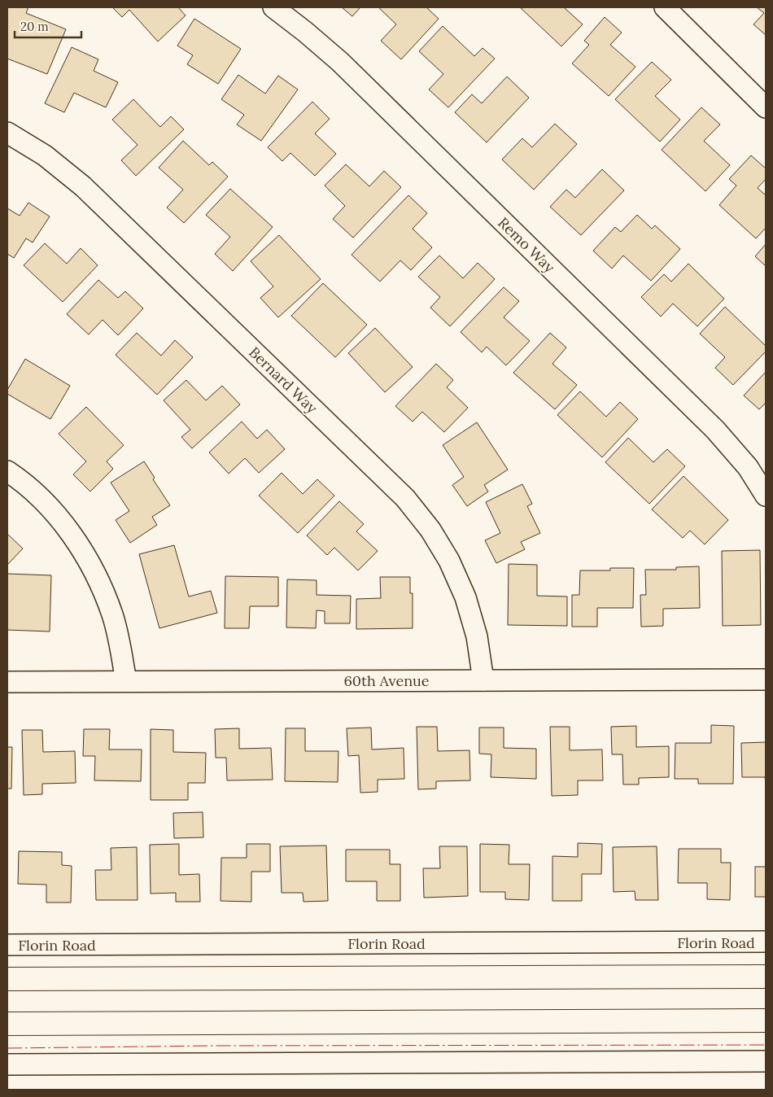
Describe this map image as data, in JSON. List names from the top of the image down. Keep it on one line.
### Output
{"streets":{"street":["Remo Way","Bernard Way","60th Avenue","Florin Road"]},"crossings":[["Bernard Way","60th Avenue"]],"scale_bar":"20 m"}
